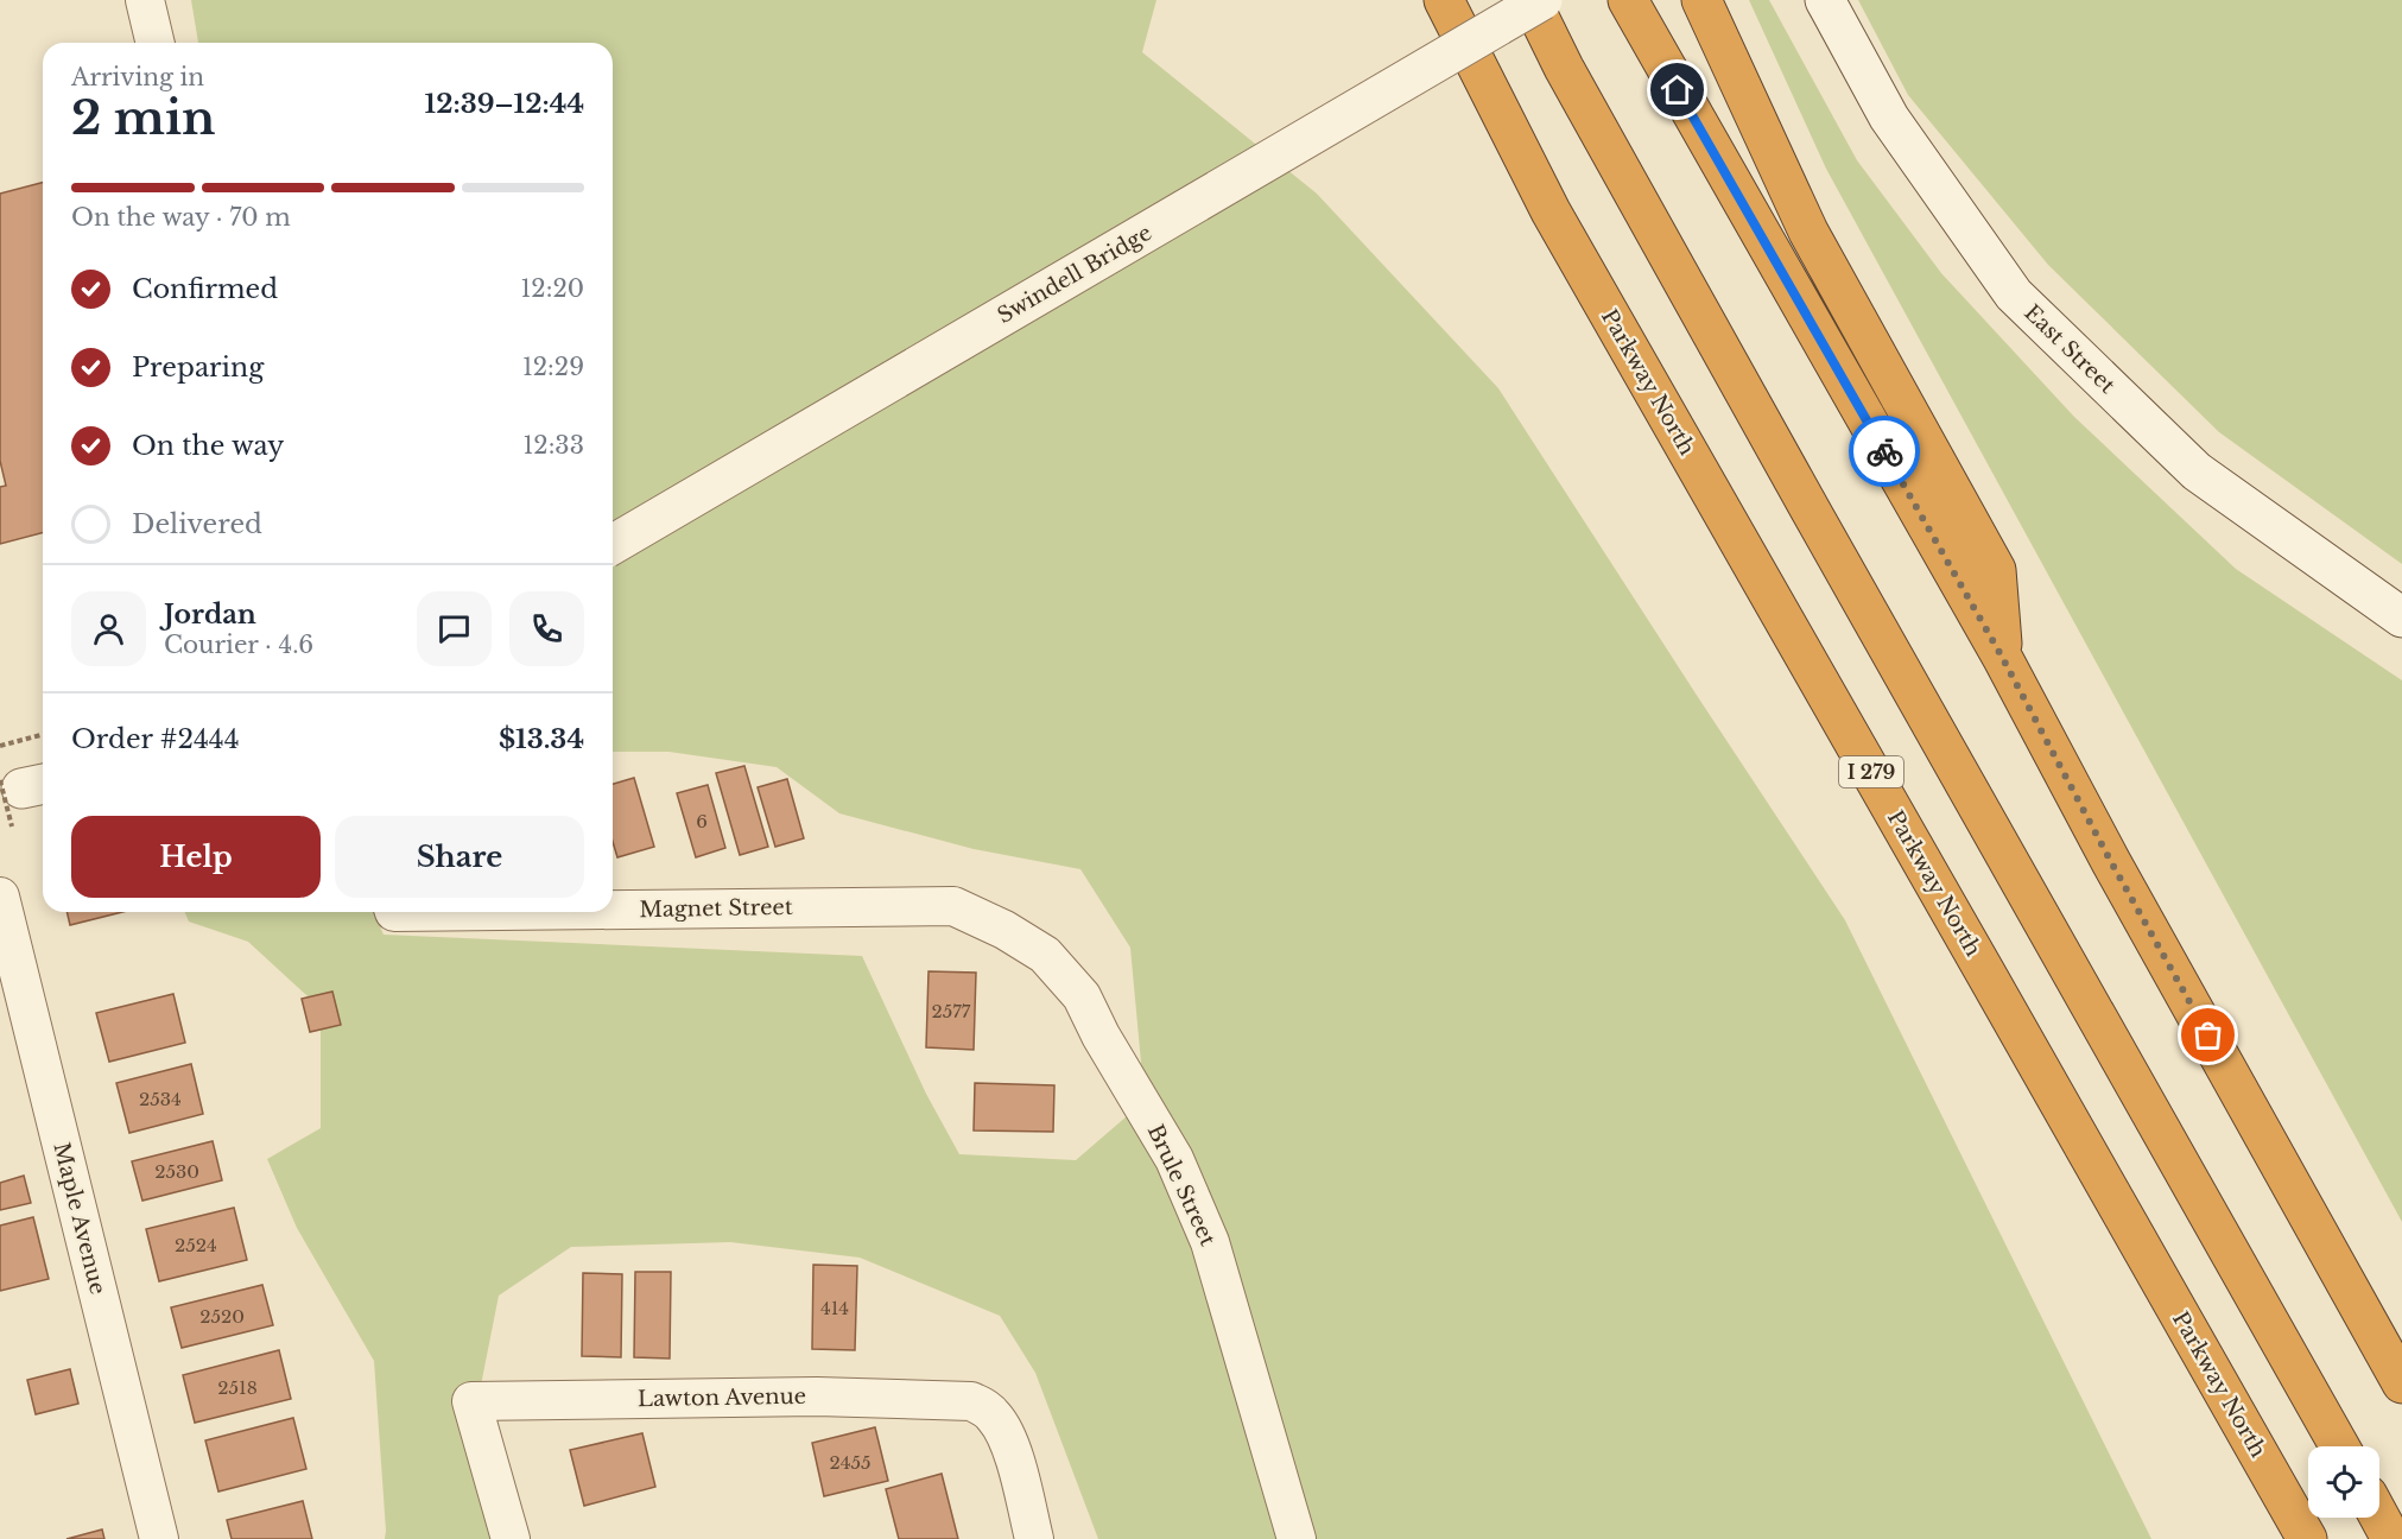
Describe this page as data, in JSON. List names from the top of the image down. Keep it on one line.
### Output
{"streets":{"highway":["Parkway North","I 279"],"street":["Swindell Bridge","East Street","Magnet Street","Brule Street","Maple Avenue","Lawton Avenue"]},"crossings":[["Magnet Street","Brule Street"]],"house_numbers":["6","2577","2534","2530","2524","414","2520","2518","2455"],"page":{"heading":["2 min","Arriving in","12:39–12:44"],"panel":["Jordan","Courier · 4.6","Order #2444","$13.34"],"bar":"On the way · 70 m","list":[["Confirmed","12:20"],["Preparing","12:29"],["On the way","12:33"],"Delivered"],"buttons":["Help","Share"]}}
